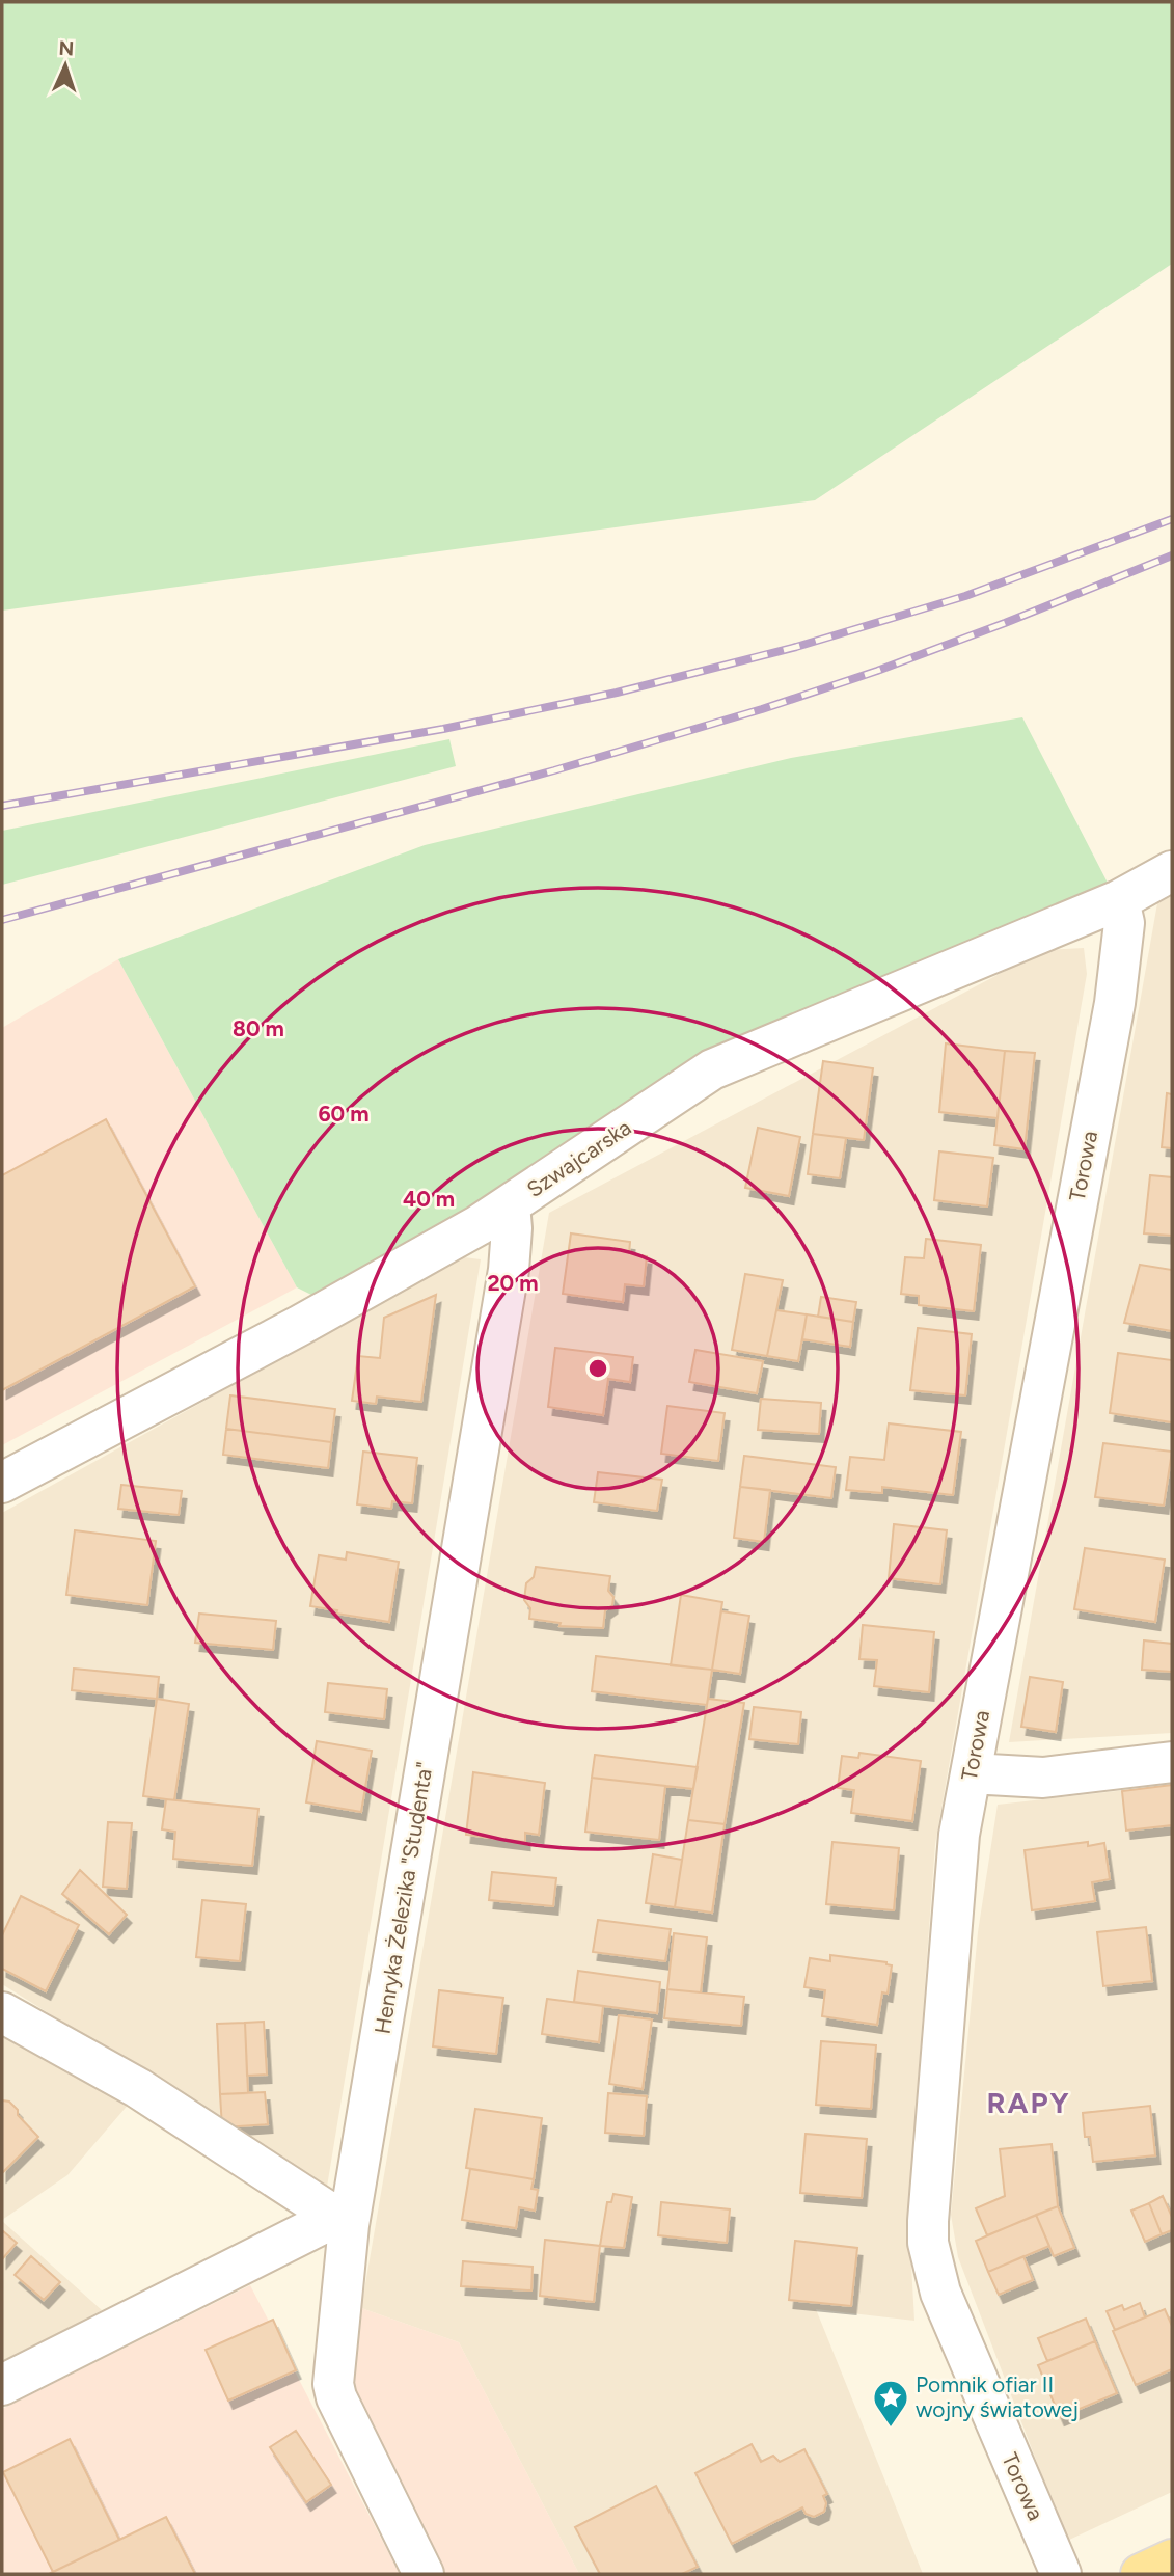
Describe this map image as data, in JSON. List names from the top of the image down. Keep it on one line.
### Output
{"streets":{"street":["Szwajcarska","Torowa","Henryka Żelezika \"Studenta\""]},"crossings":[["Szwajcarska","Torowa"],["Szwajcarska","Henryka Żelezika \"Studenta\""]],"districts":["RAPY"],"places":{"place":["Pomnik ofiar II wojny światowej"]},"north":"top","rings":["80 m","60 m","40 m","20 m"]}
